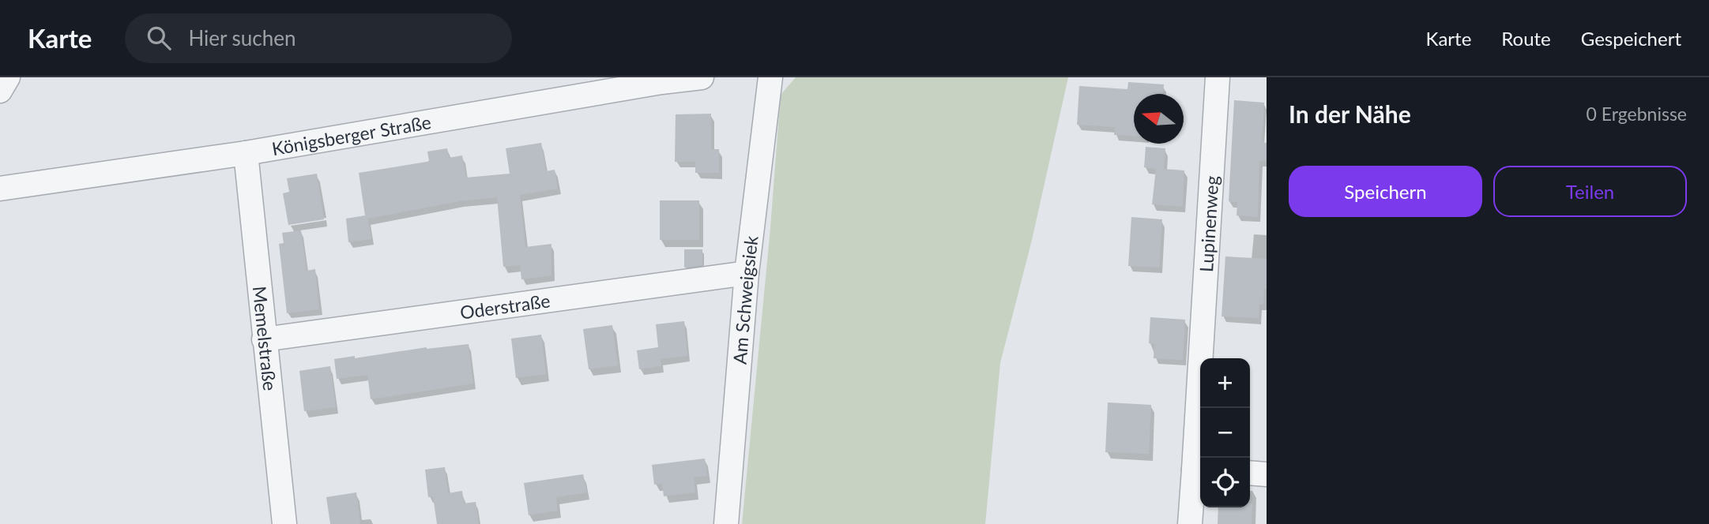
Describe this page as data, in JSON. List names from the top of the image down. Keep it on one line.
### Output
{"streets":{"street":["Königsberger Straße","Lupinenweg","Am Schweigsiek","Oderstraße","Memelstraße"]},"crossings":[["Königsberger Straße","Memelstraße"],["Am Schweigsiek","Oderstraße"],["Oderstraße","Memelstraße"]],"north":"left","page":{"header":"Karte","search":"Hier suchen","nav":["Karte","Route","Gespeichert"],"heading":["In der Nähe","0 Ergebnisse"],"buttons":["Speichern","Teilen"],"map_buttons":["+","−"]}}
